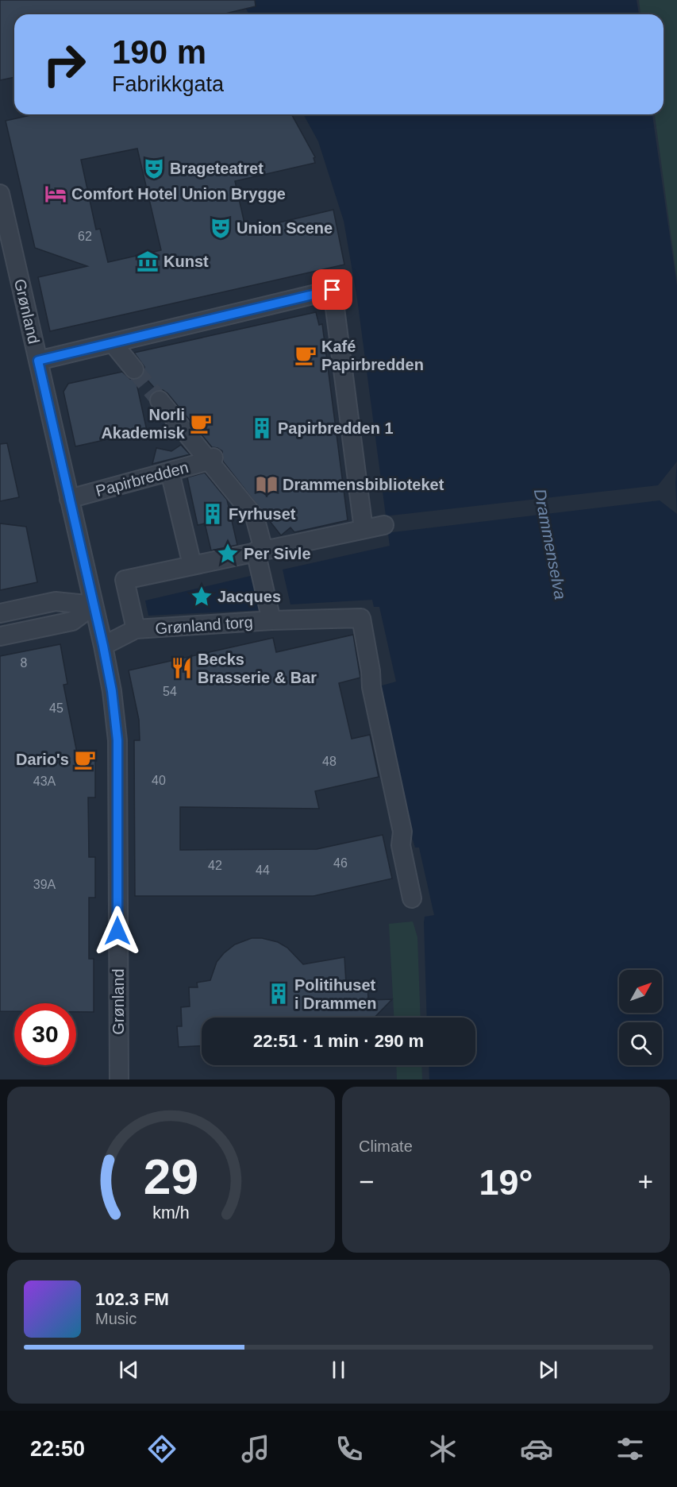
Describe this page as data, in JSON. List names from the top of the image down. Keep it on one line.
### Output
{"streets":{"street":["Grønland","Papirbredden","Grønland torg"]},"crossings":[["Grønland","Papirbredden"],["Grønland","Grønland torg"]],"water":["Drammenselva"],"places":{"theatre":["Brageteatret","Union Scene"],"hotel":["Comfort Hotel Union Brygge"],"museum":["Kunst"],"cafe":["Kafé Papirbredden","Norli Akademisk","Dario's"],"building":["Papirbredden 1","Fyrhuset","Politihuset i Drammen"],"library":["Drammensbiblioteket"],"place":["Per Sivle","Jacques"],"restaurant":["Becks Brasserie & Bar"]},"house_numbers":["62","8","54","45","48","40","43A","46","42","44","39A"],"north":"top right","page":{"turn":["190 m","Fabrikkgata"],"limit":"30","trip":"22:51 · 1 min · 290 m","tile":"Climate","heat":["−","19°","+"],"song":["102.3 FM","Music"],"tabs":"22:50","gauge":["29","km/h"]}}
